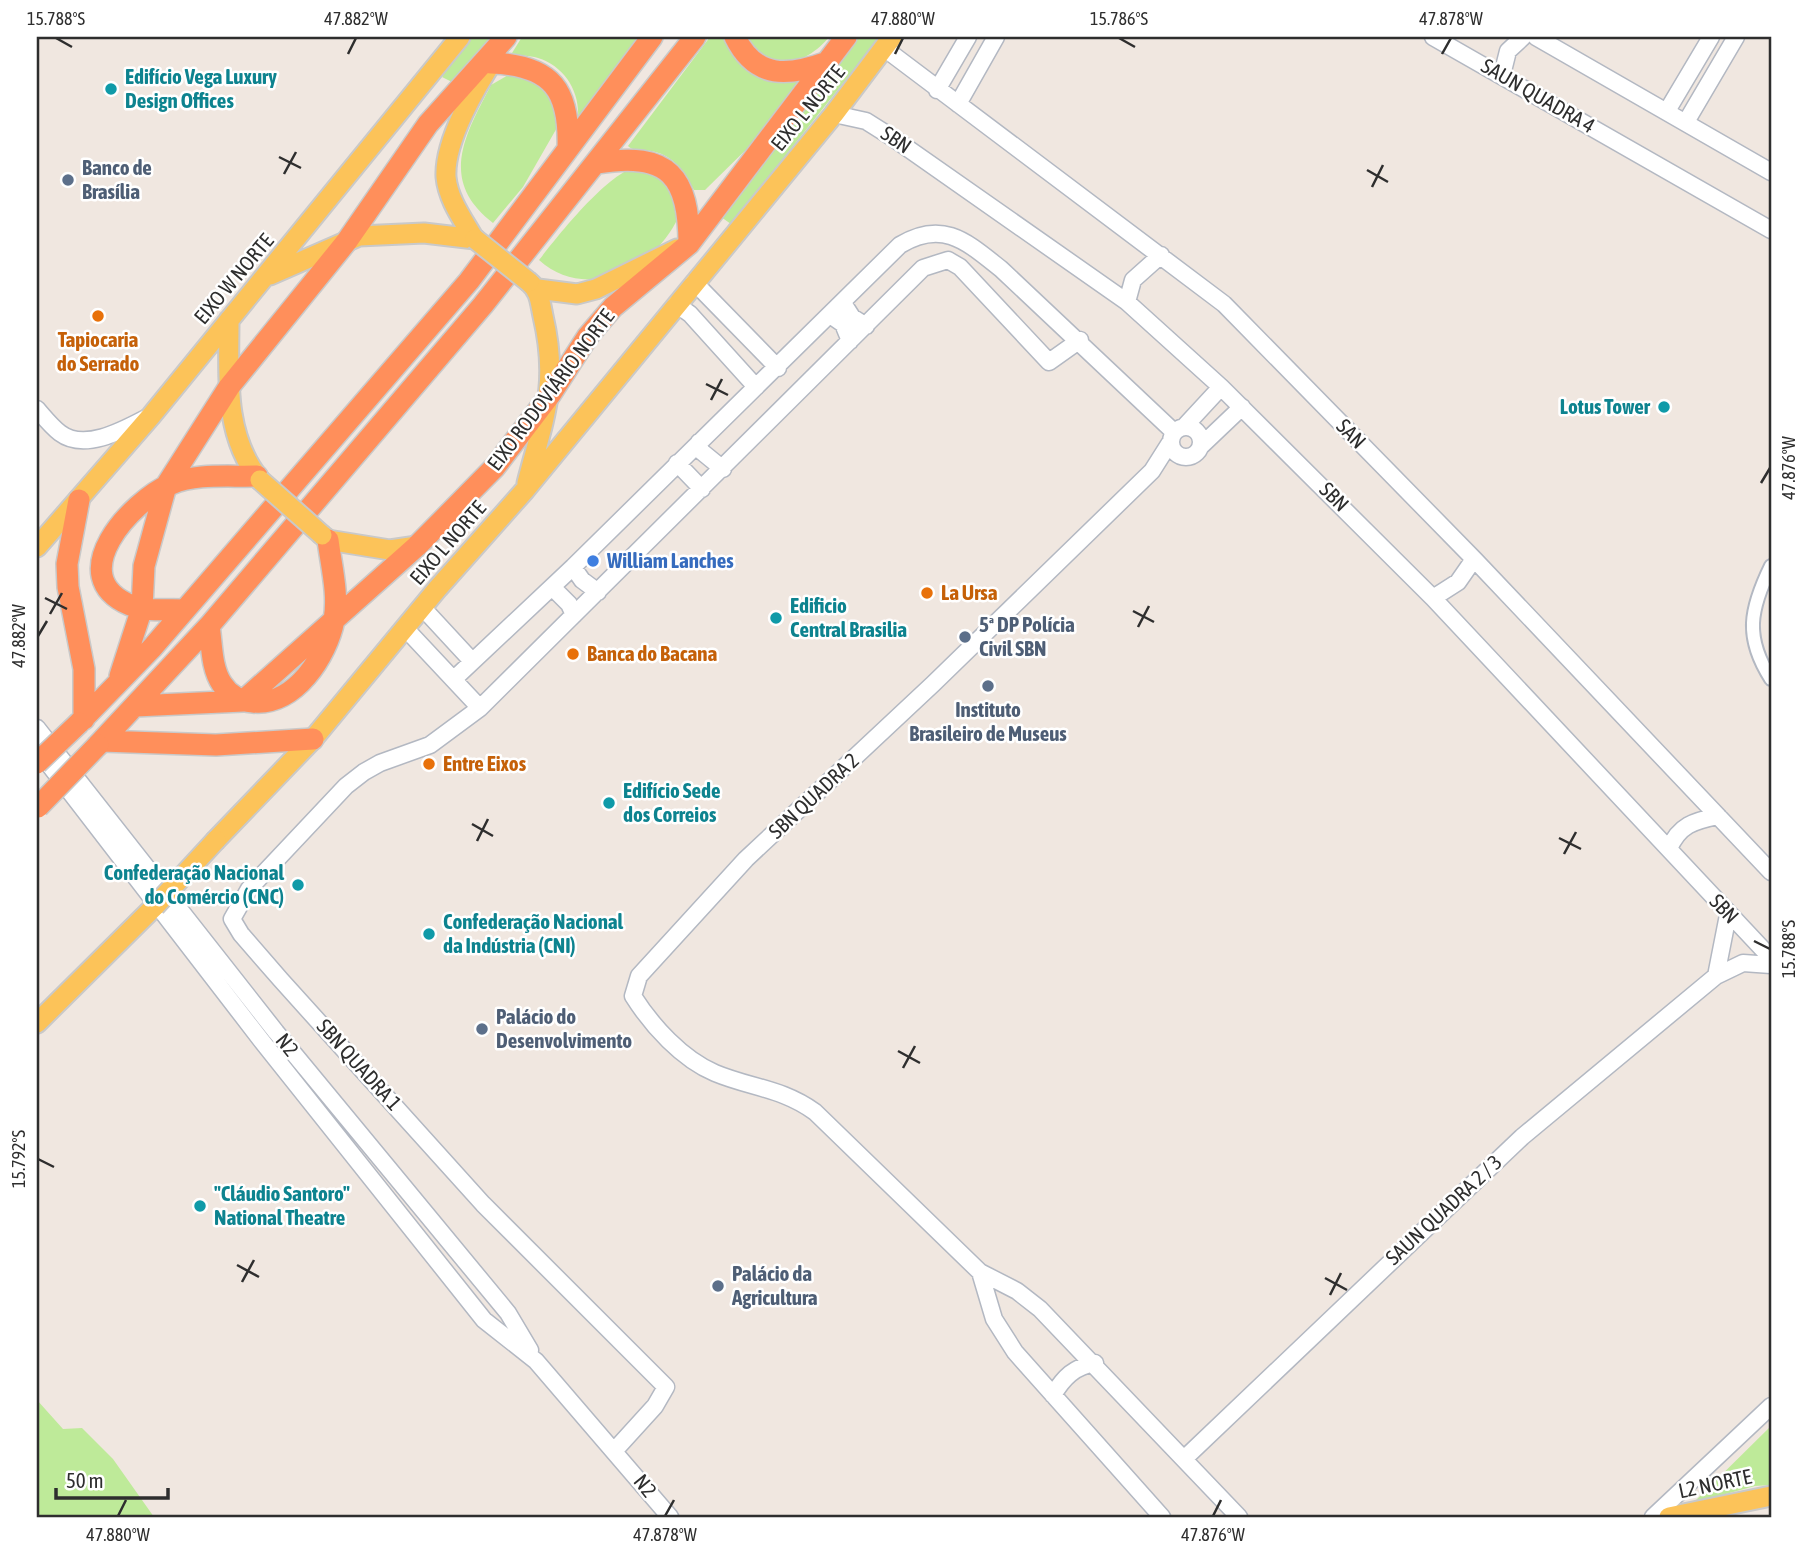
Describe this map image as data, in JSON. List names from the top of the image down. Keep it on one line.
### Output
{"streets":{"highway":["EIXO RODOVIÁRIO NORTE"],"main road":["EIXO L NORTE","EIXO W NORTE","L2 NORTE"],"street":["SAUN QUADRA 4","SBN","SAN","SBN QUADRA 2","N2","SBN QUADRA 1","SAUN QUADRA 2 / 3"]},"crossings":[["EIXO L NORTE","SBN"],["EIXO L NORTE","SAN"],["SBN","SBN QUADRA 2"],["N2","SBN QUADRA 1"]],"places":["Edifício Vega Luxury Design Offices","Banco de Brasília","Tapiocaria do Serrado","Lotus Tower","William Lanches","La Ursa","Edificio Central Brasilia","5ª DP Polícia Civil SBN","Banca do Bacana","Instituto Brasileiro de Museus","Entre Eixos","Edifício Sede dos Correios","Confederação Nacional do Comércio (CNC)","Confederação Nacional da Indústria (CNI)","Palácio do Desenvolvimento","\"Cláudio Santoro\" National Theatre","Palácio da Agricultura"],"scale_bar":"50 m","coordinates":["15.788°S","47.882°W","47.880°W","15.786°S","47.878°W","47.876°W","15.792°S"]}
